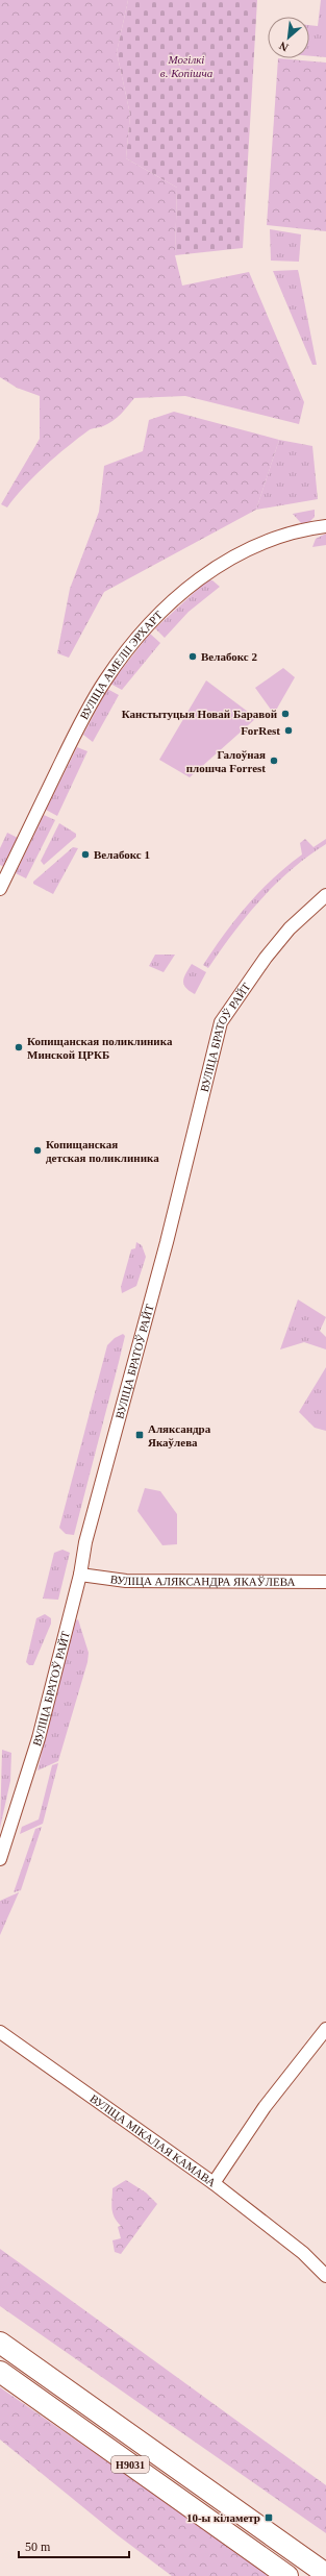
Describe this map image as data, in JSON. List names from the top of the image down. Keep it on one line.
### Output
{"streets":{"main road":["Н9031"],"street":["ВУЛІЦА АМЕЛІІ ЭРХАРТ","ВУЛІЦА БРАТОЎ РАЙТ","ВУЛІЦА АЛЯКСАНДРА ЯКАЎЛЕВА","ВУЛІЦА МІКАЛАЯ КАМАВА"]},"crossings":[["ВУЛІЦА БРАТОЎ РАЙТ","ВУЛІЦА АЛЯКСАНДРА ЯКАЎЛЕВА"]],"parks":["Могілкі в. Копішча"],"places":{"other":["Велабокс 2","Канстытуцыя Новай Баравой","ForRest","Галоўная плошча Forrest","Велабокс 1","Копищанская поликлиника Минской ЦРКБ","Копищанская детская поликлиника"],"transit":["Аляксандра Якаўлева","10-ы кіламетр"]},"scale_bar":"50 m","north":"bottom left"}
